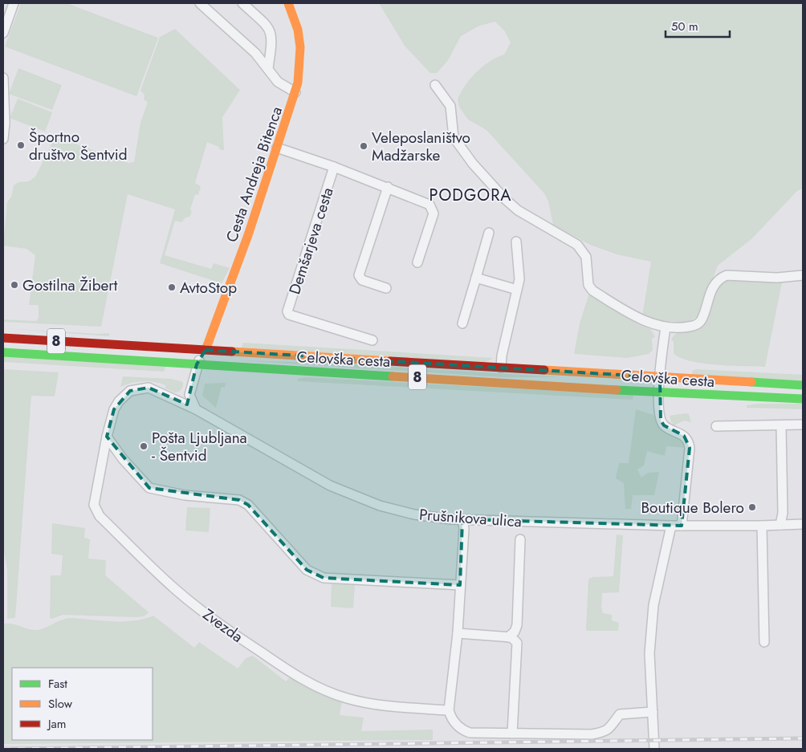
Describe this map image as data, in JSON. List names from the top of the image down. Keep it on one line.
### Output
{"streets":{"main road":["Cesta Andreja Bitenca","8","Celovška cesta"],"street":["Demšarjeva cesta","Prušnikova ulica","Zvezda"]},"crossings":[["Cesta Andreja Bitenca","Celovška cesta"],["Prušnikova ulica","Zvezda"]],"districts":["PODGORA"],"places":["Športno društvo Šentvid","Veleposlaništvo Madžarske","Gostilna Žibert","AvtoStop","Pošta Ljubljana - Šentvid","Boutique Bolero"],"legend":["Fast","Slow","Jam"],"scale_bar":"50 m"}
